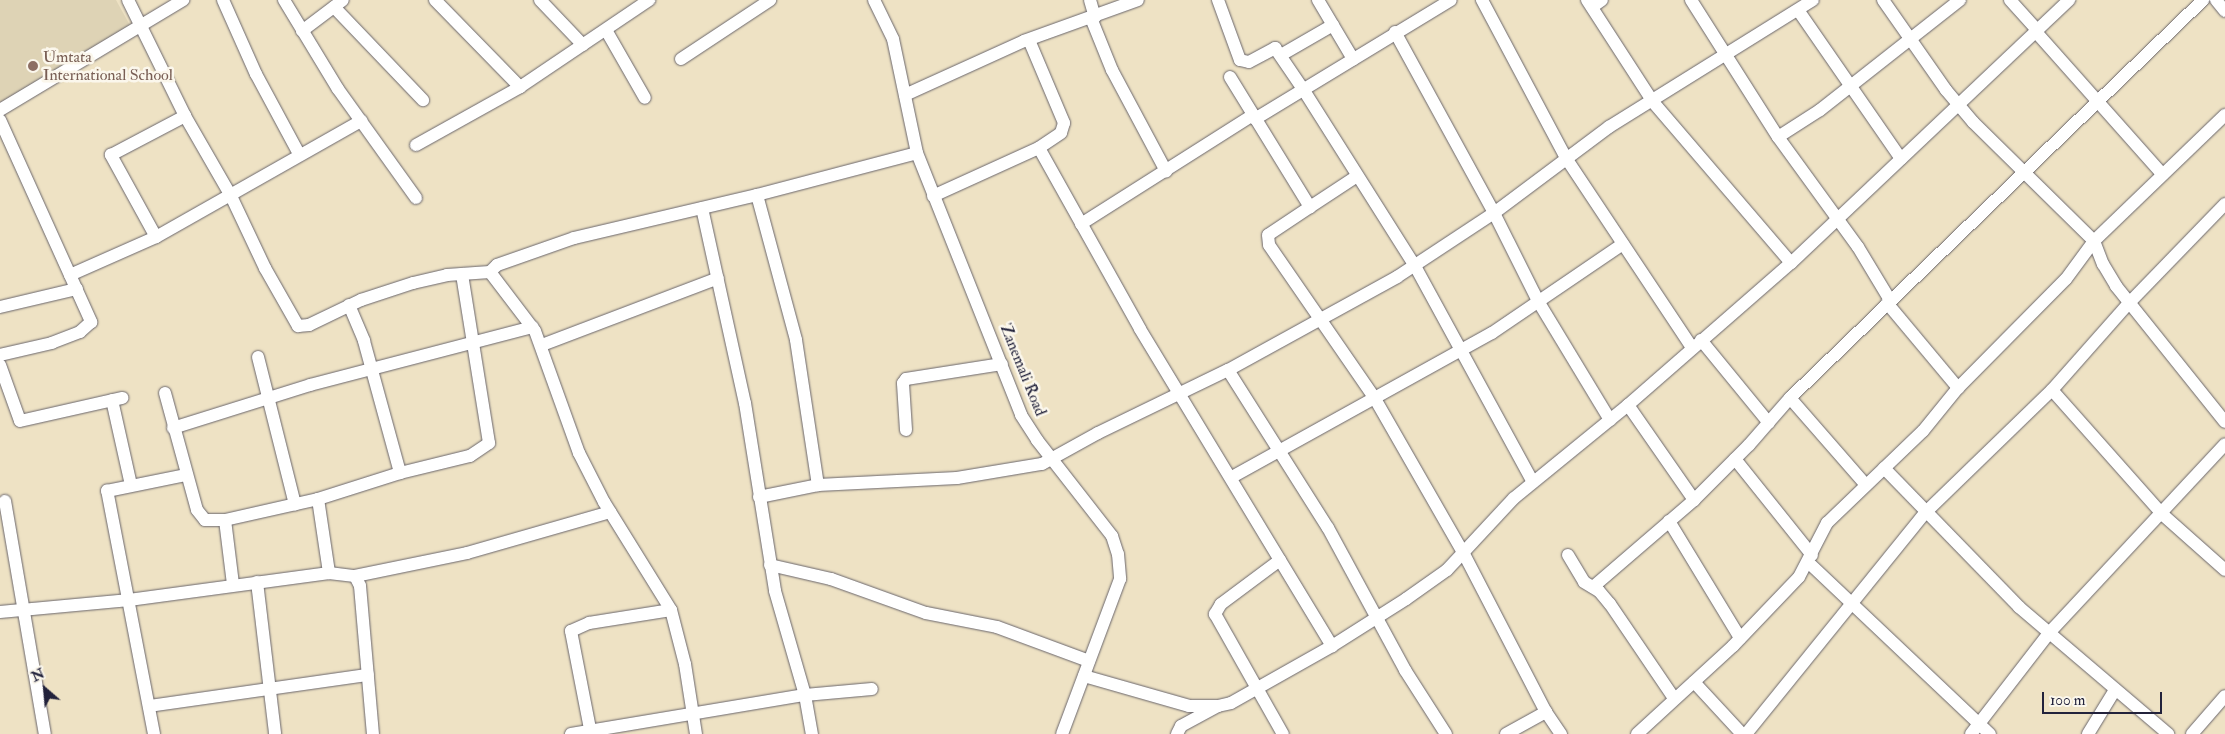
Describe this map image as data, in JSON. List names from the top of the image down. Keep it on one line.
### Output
{"streets":{"street":["Zanemali Road"]},"places":["Umtata International School"],"scale_bar":"100 m","north":"top left"}
